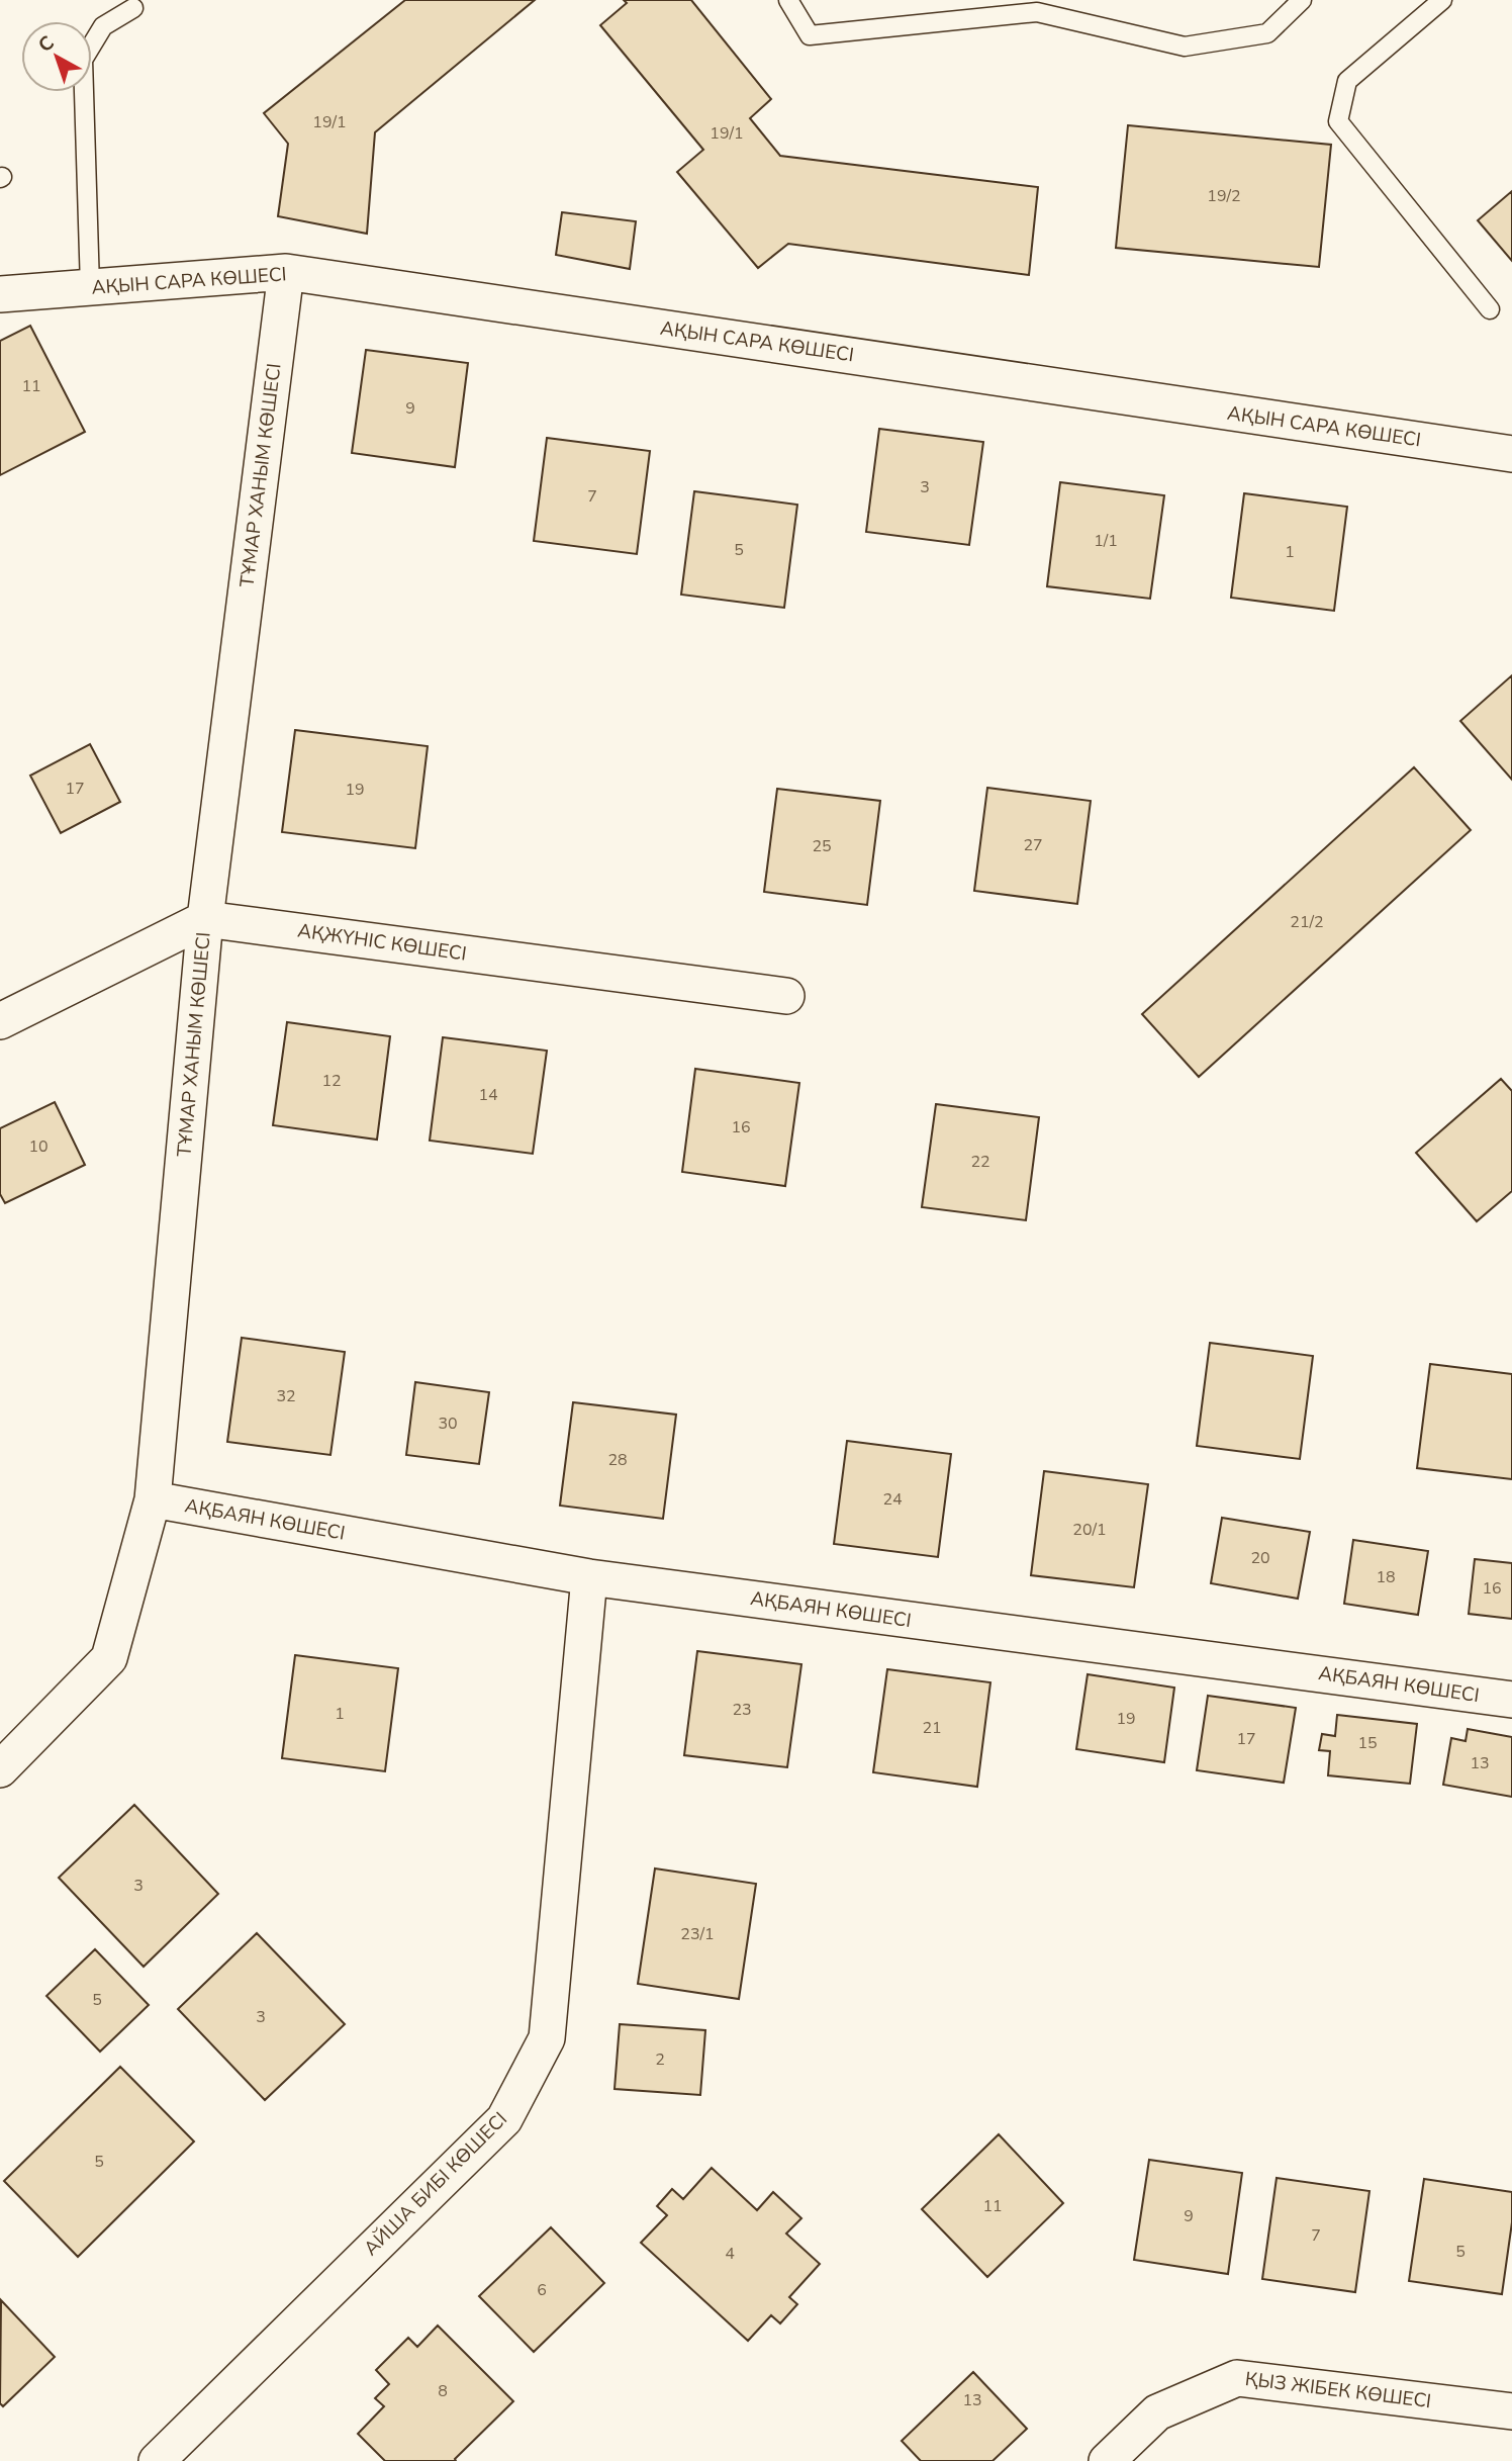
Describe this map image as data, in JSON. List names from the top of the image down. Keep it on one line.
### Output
{"streets":{"street":["АҚЫН САРА КӨШЕСІ","ТҰМАР ХАНЫМ КӨШЕСІ","АҚЖҮНІС КӨШЕСІ","АҚБАЯН КӨШЕСІ","АЙША БИБІ КӨШЕСІ","ҚЫЗ ЖІБЕК КӨШЕСІ"]},"crossings":[["АҚЫН САРА КӨШЕСІ","ТҰМАР ХАНЫМ КӨШЕСІ"],["ТҰМАР ХАНЫМ КӨШЕСІ","АҚЖҮНІС КӨШЕСІ"],["ТҰМАР ХАНЫМ КӨШЕСІ","АҚБАЯН КӨШЕСІ"],["АҚБАЯН КӨШЕСІ","АЙША БИБІ КӨШЕСІ"]],"house_numbers":["19/1","19/1","19/2","11","9","3","7","1/1","5","1","17","19","27","25","21/2","12","14","16","10","22","32","30","28","24","20/1","20","18","16","23","1","19","21","17","15","13","3","23/1","5","3","2","5","11","9","7","5","4","6","8","13"],"north":"top left"}
